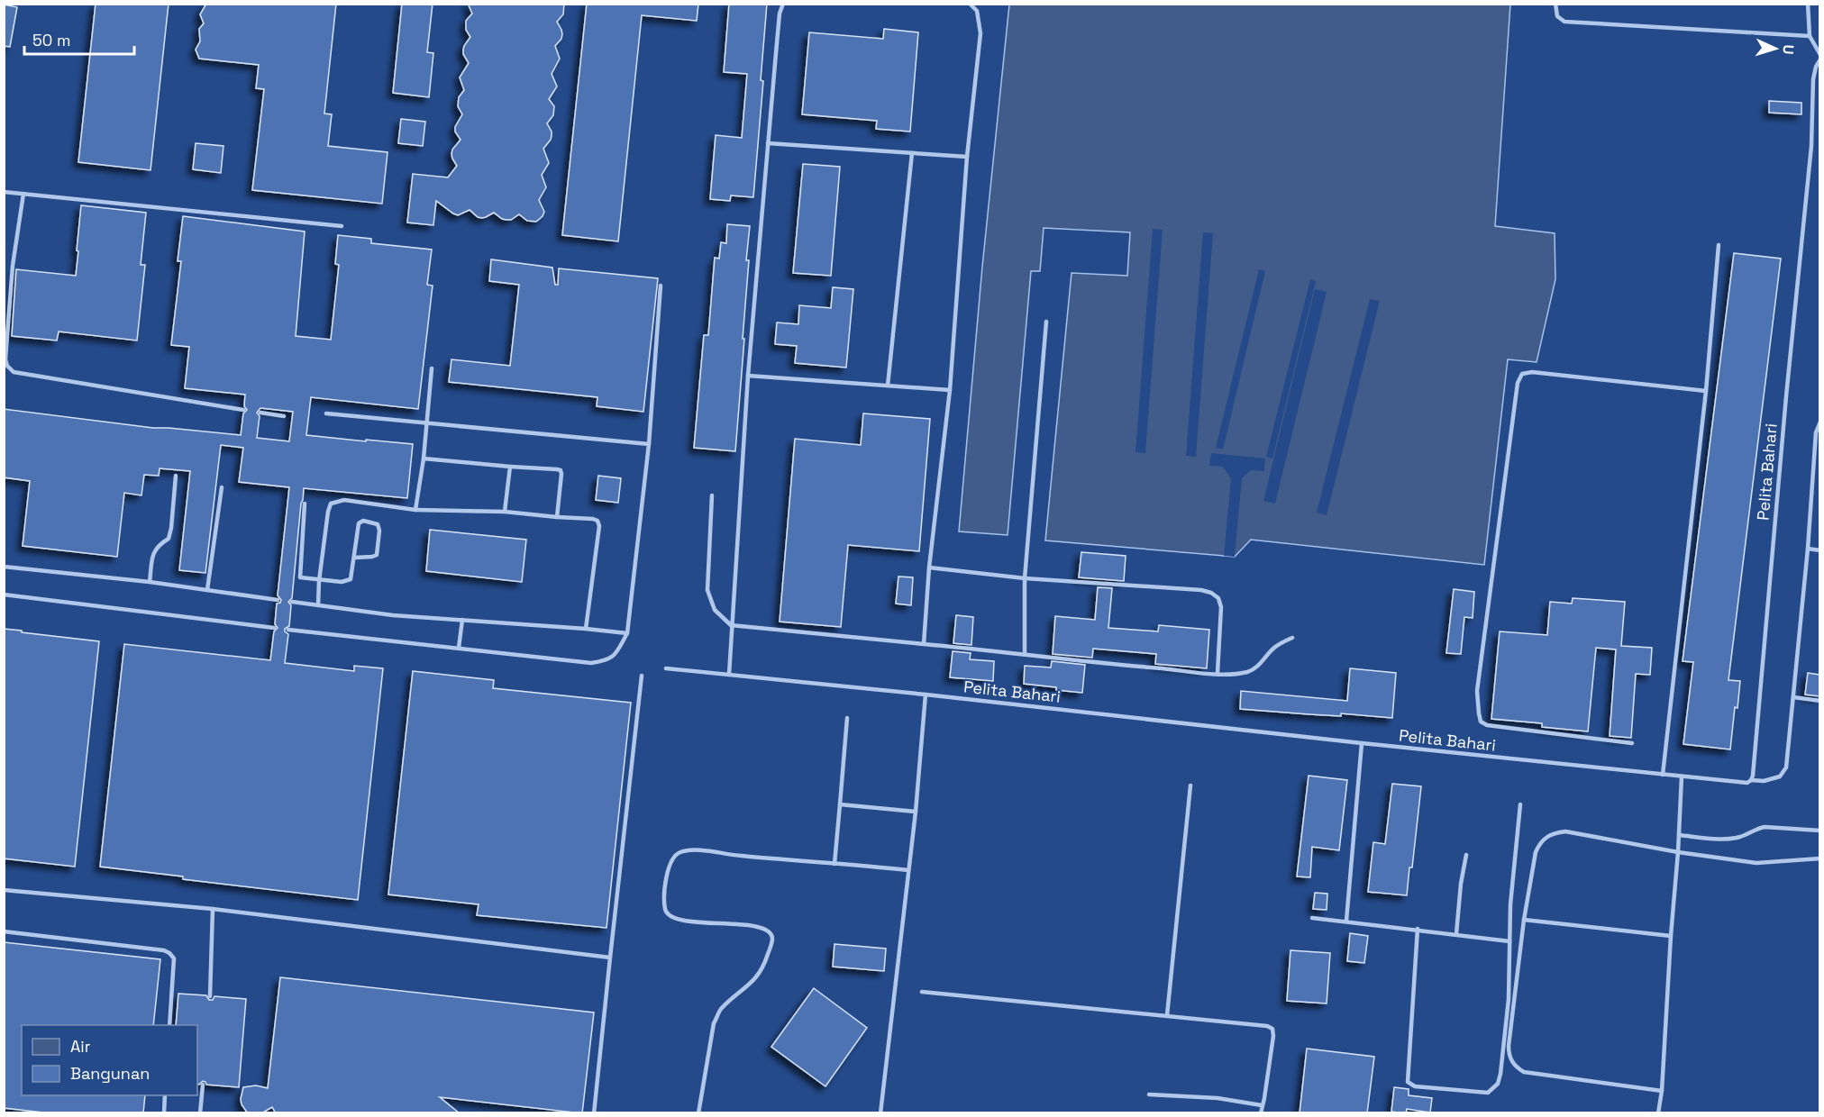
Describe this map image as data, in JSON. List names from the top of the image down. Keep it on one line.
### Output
{"streets":{"lane":["Pelita Bahari"]},"legend":["Air","Bangunan"],"scale_bar":"50 m","north":"right"}
